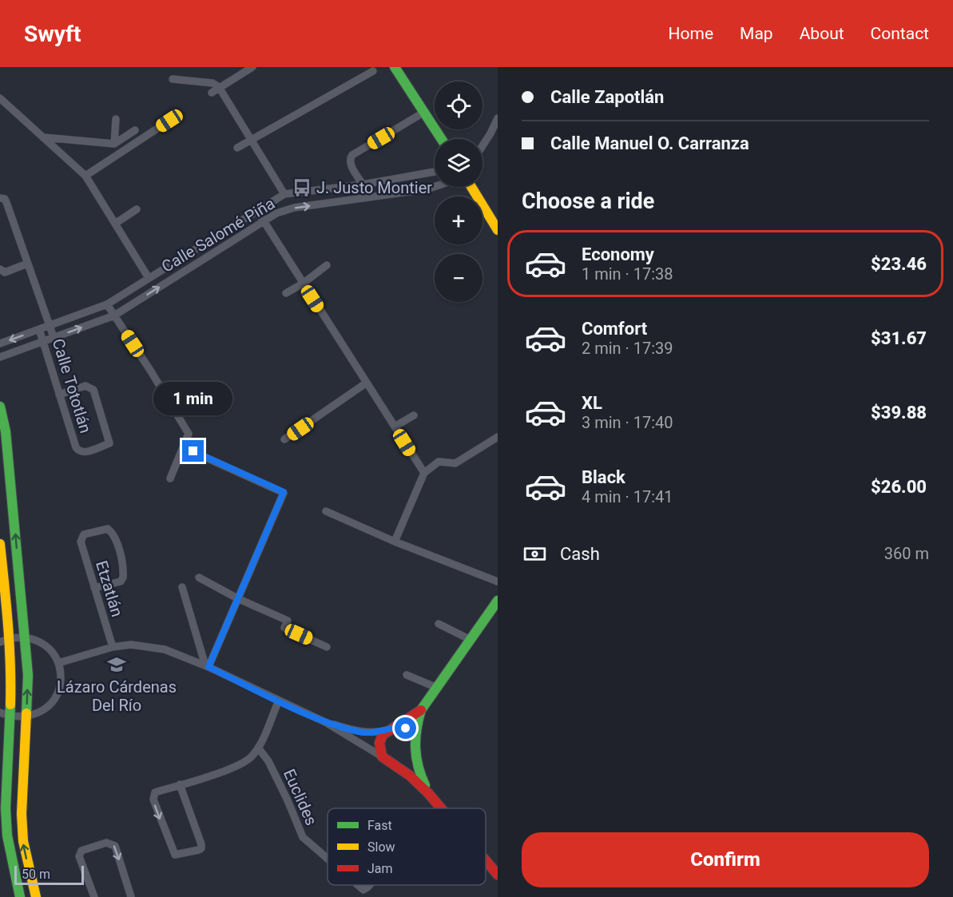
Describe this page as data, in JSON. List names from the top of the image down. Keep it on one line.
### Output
{"streets":{"street":["Calle Salomé Piña","Calle Tototlán","Etzatlán","Euclides"]},"crossings":[["Calle Salomé Piña","Calle Tototlán"]],"places":{"bus stop":["J. Justo Montier"],"school or university":["Lázaro Cárdenas Del Río"]},"legend":["Fast","Slow","Jam"],"scale_bar":"50 m","page":{"header":"Swyft","nav":["Home","Map","About","Contact"],"banner":["Calle Zapotlán","Calle Manuel O. Carranza"],"map_buttons":["+","−"],"heading":"Choose a ride","list":[{"name":"Economy","note":"1 min · 17:38","value":"$23.46"},{"name":"Comfort","note":"2 min · 17:39","value":"$31.67"},{"name":"XL","note":"3 min · 17:40","value":"$39.88"},{"name":"Black","note":"4 min · 17:41","value":"$26.00"}],"bubble":"1 min","pay":["Cash","360 m"],"buttons":"Confirm","scale":"50 m"}}
